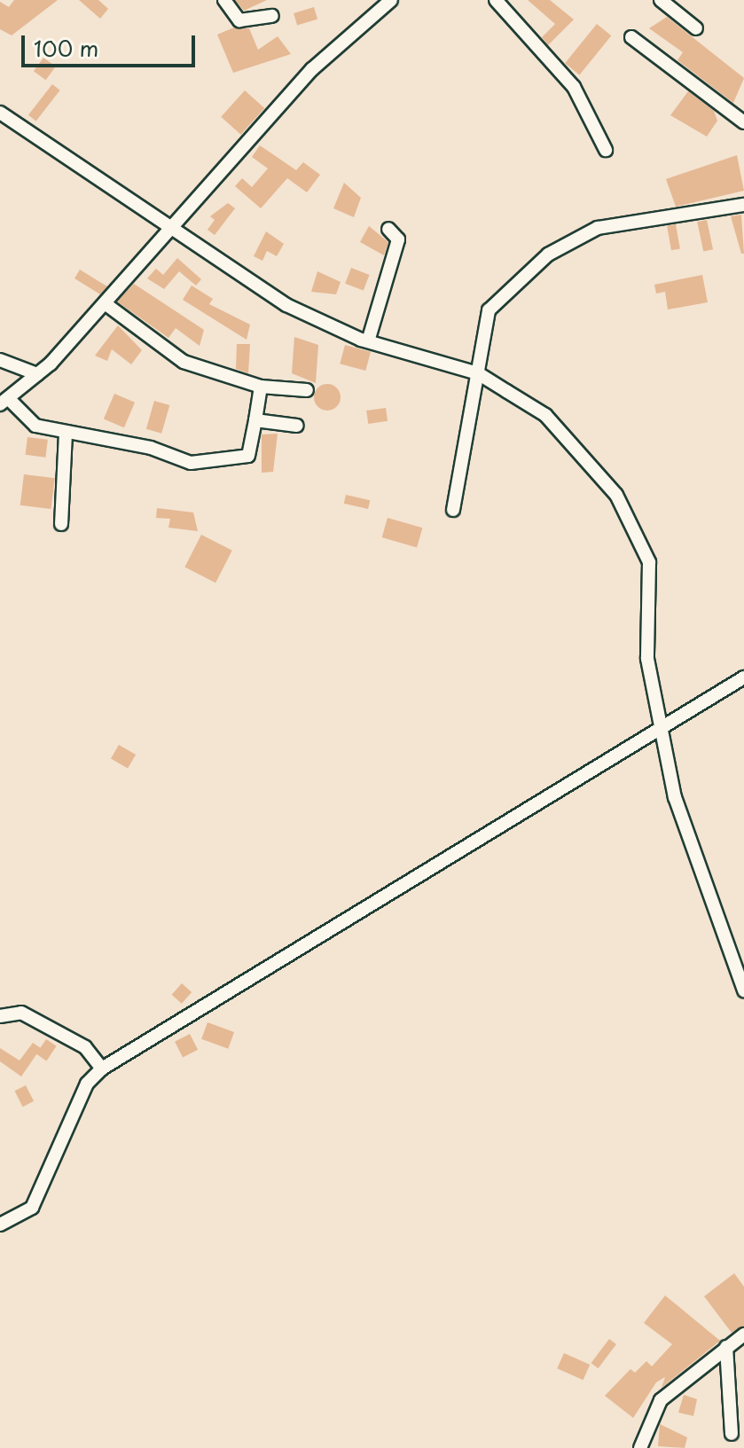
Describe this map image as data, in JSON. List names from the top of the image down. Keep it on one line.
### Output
{"scale_bar":"100 m"}
